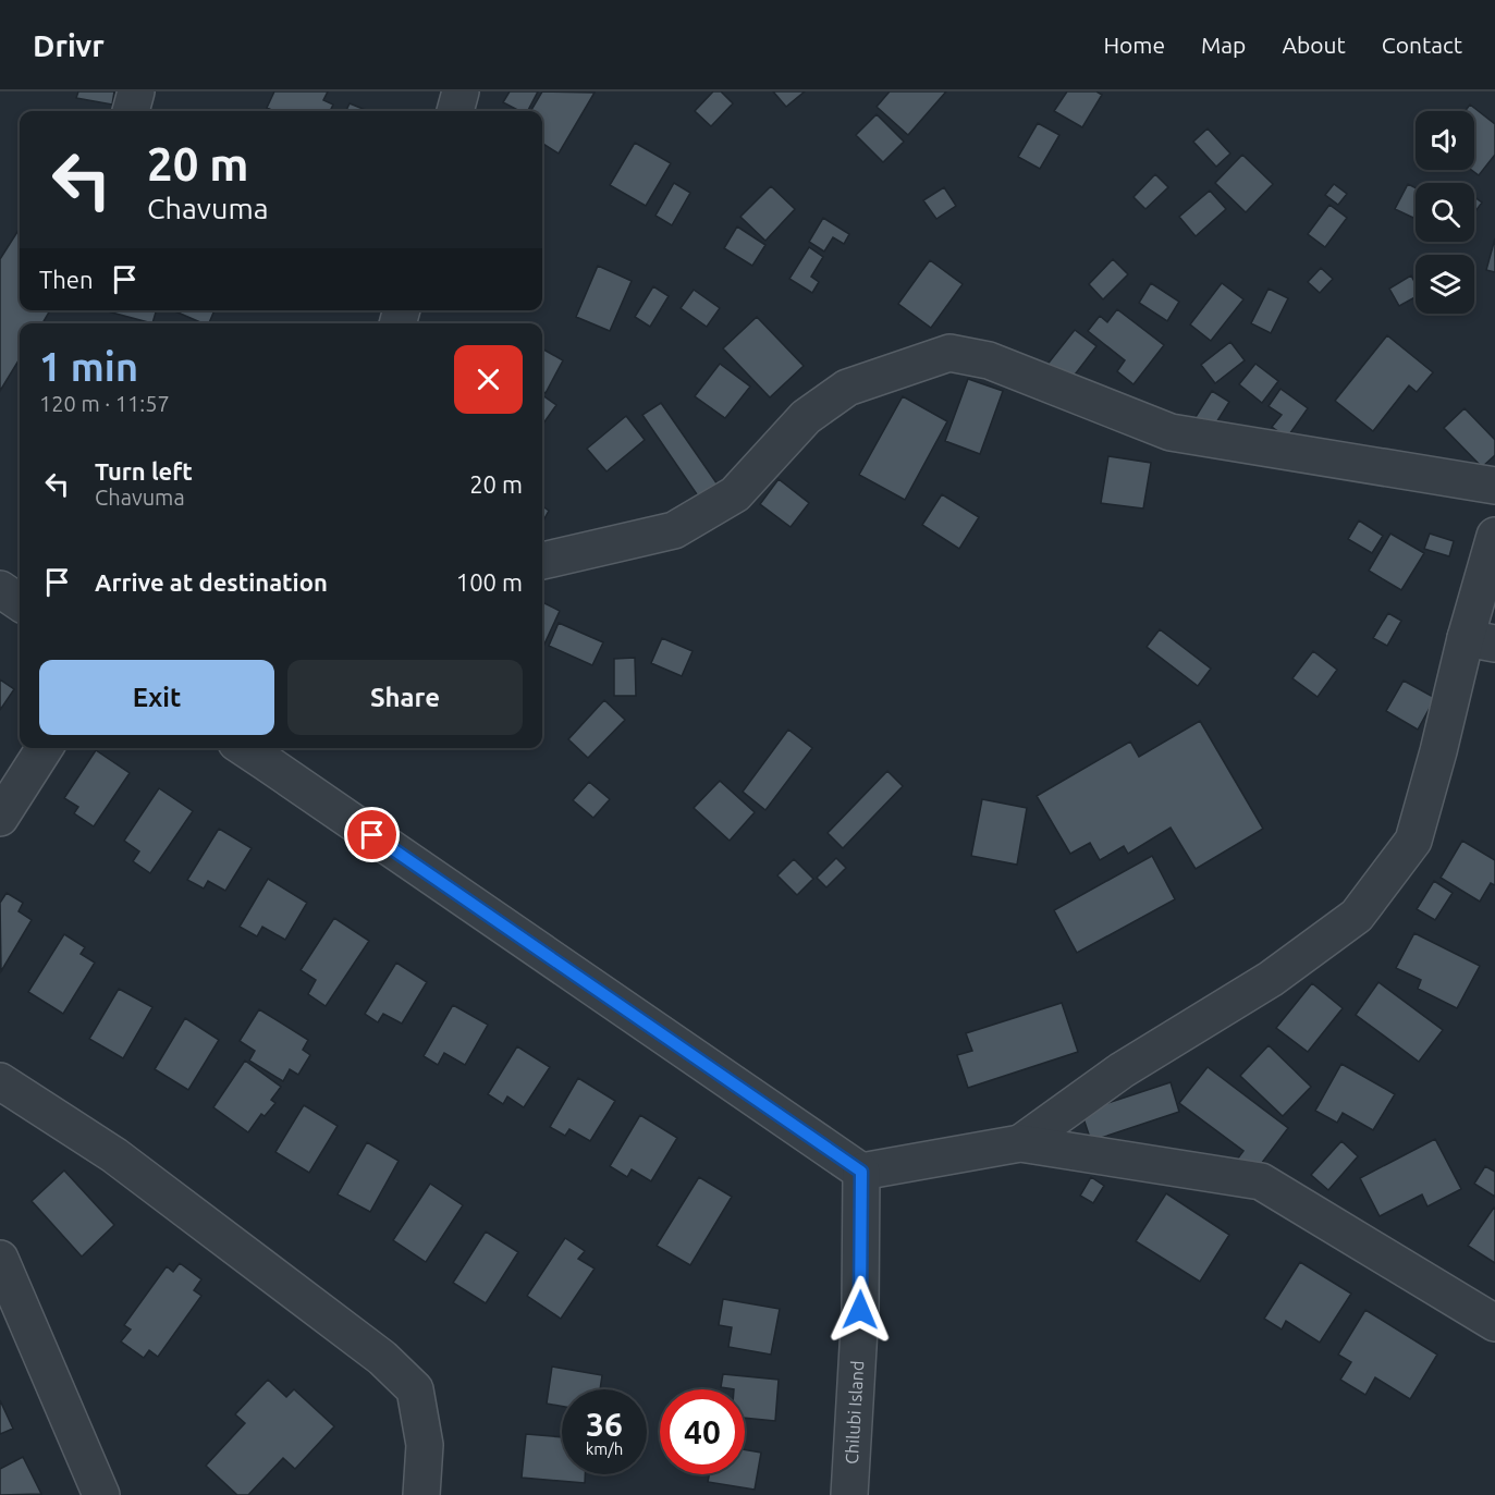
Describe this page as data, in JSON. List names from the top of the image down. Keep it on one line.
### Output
{"streets":{"street":["Chilubi Island"]},"page":{"header":"Drivr","nav":["Home","Map","About","Contact"],"turn":["20 m","Chavuma"],"then":"Then","heading":["1 min","120 m · 11:57"],"list":[{"name":"Turn left","note":"Chavuma","value":"20 m"},{"name":"Arrive at destination","value":"100 m"}],"buttons":["Exit","Share"],"speed":"36 km/h","limit":"40"}}
